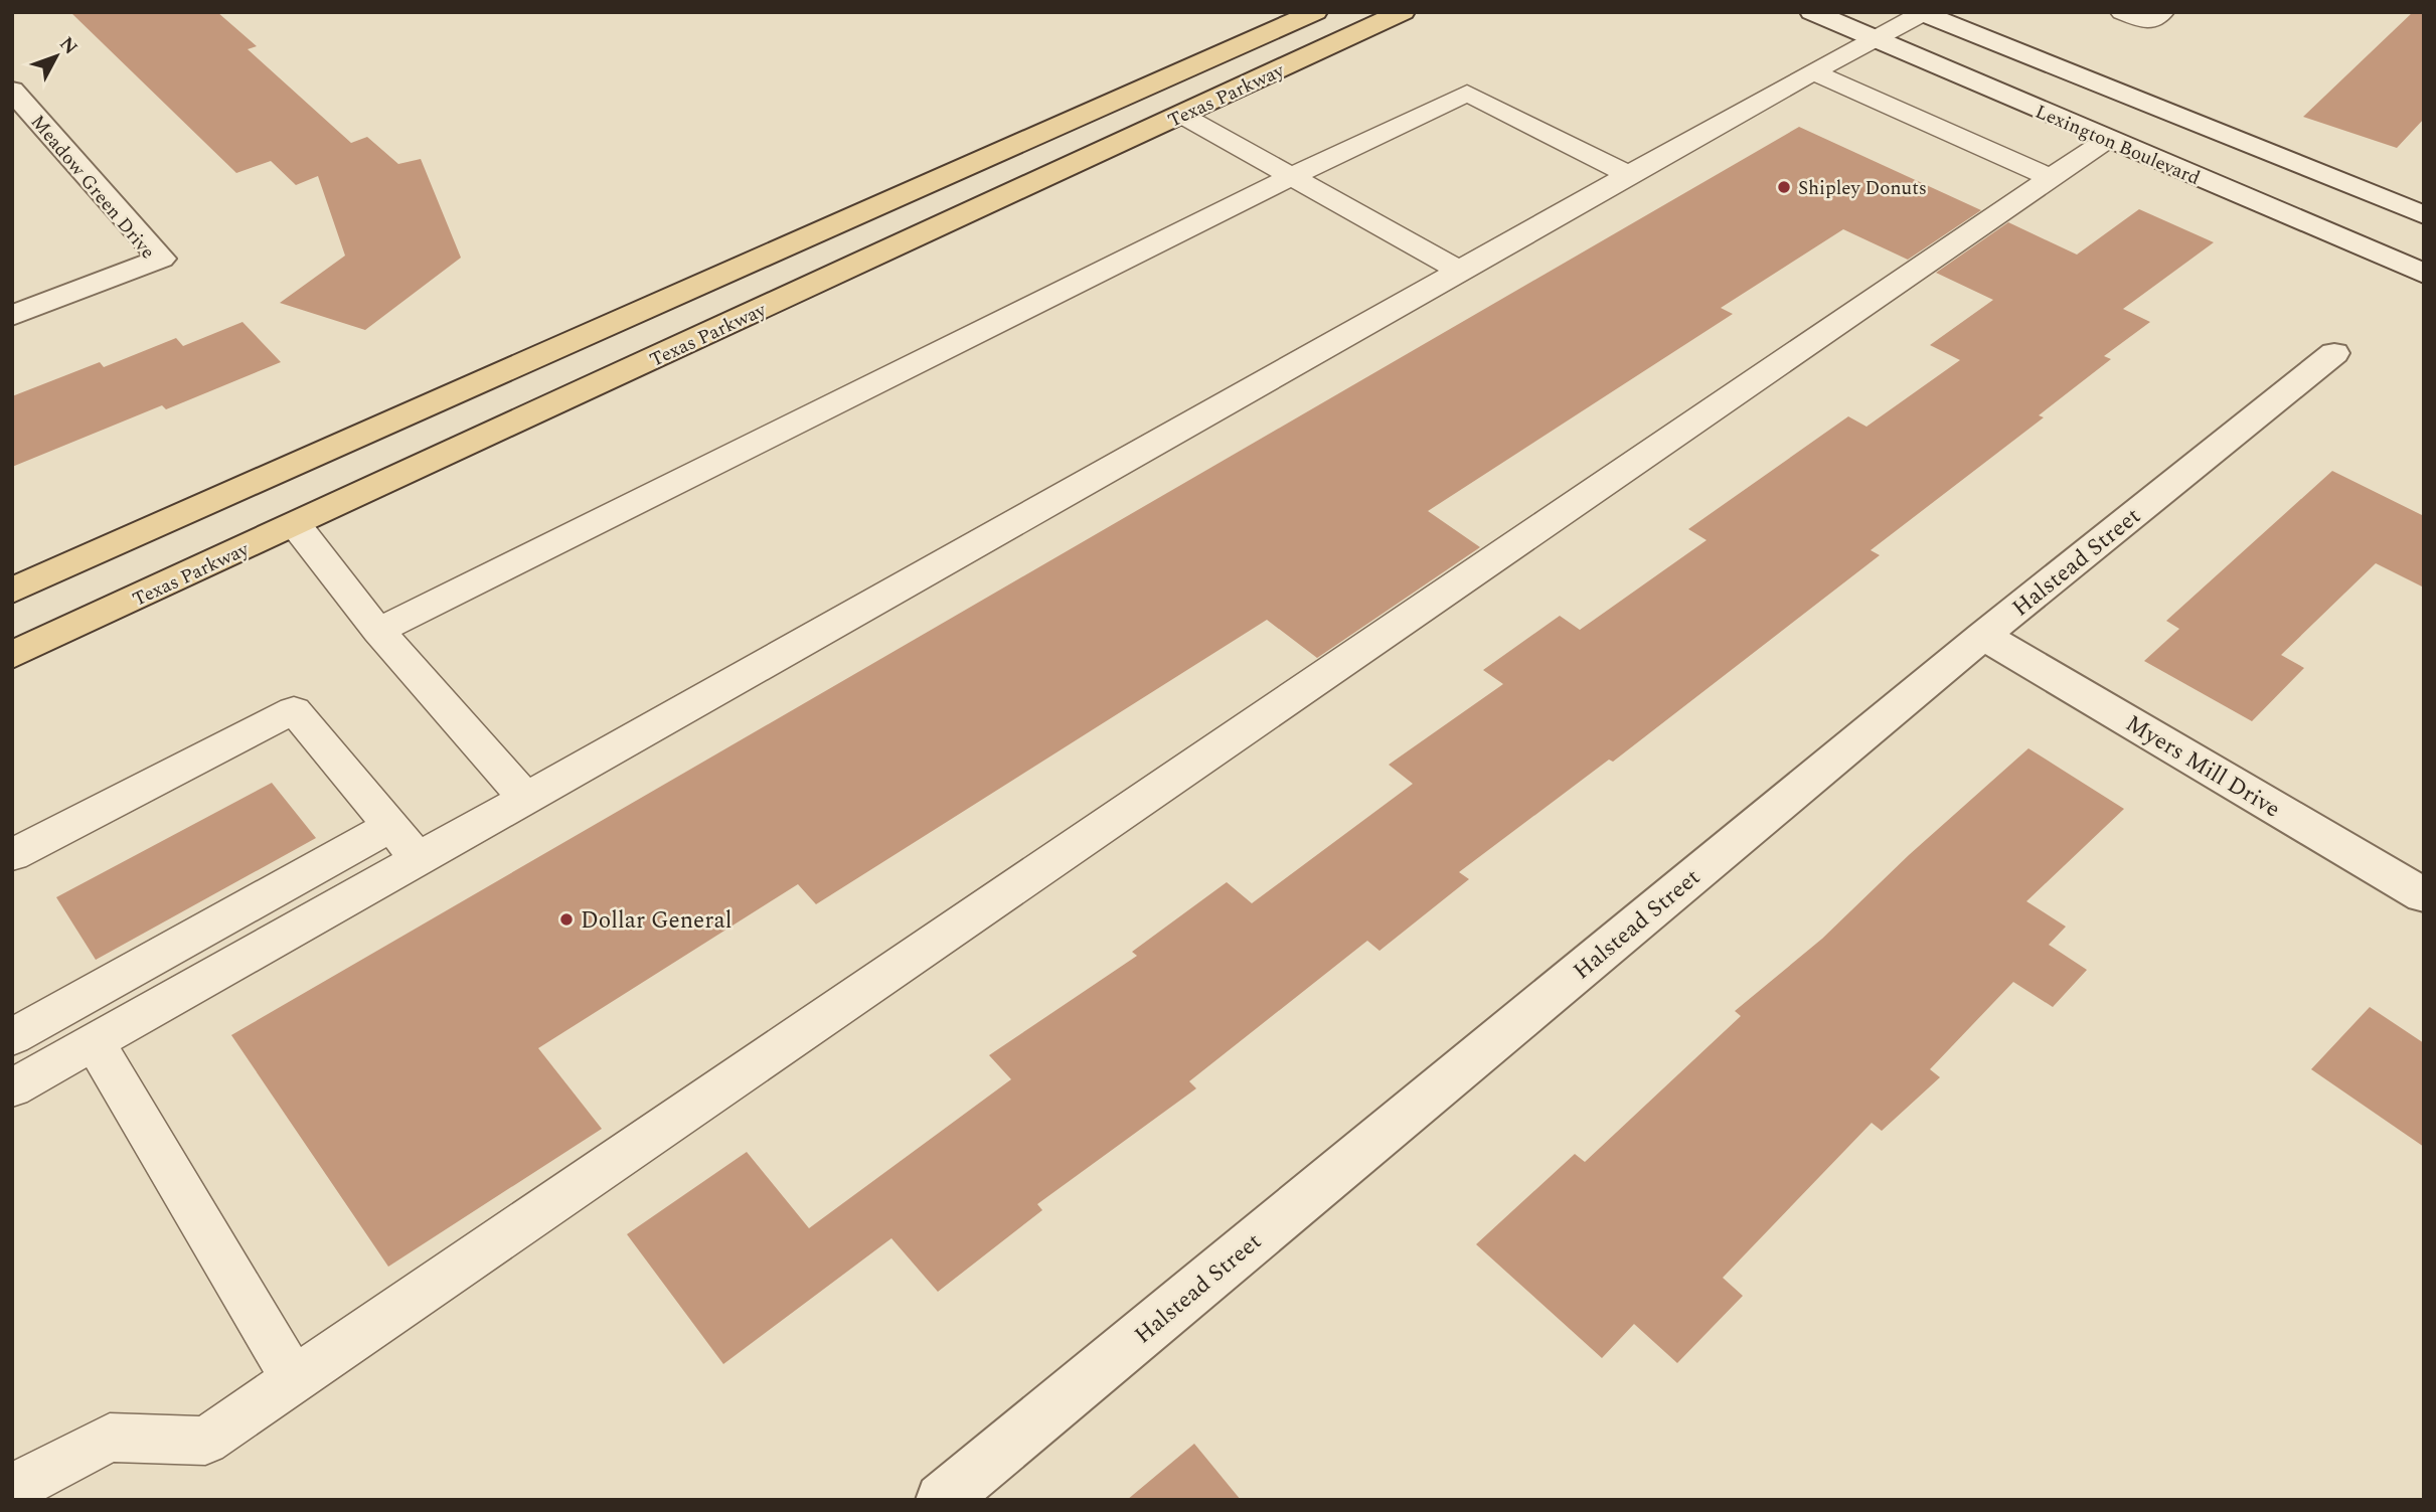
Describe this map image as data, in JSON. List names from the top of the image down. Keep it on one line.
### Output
{"streets":{"main road":["Texas Parkway"],"street":["Lexington Boulevard","Meadow Green Drive","Halstead Street","Myers Mill Drive"]},"crossings":[["Halstead Street","Myers Mill Drive"]],"places":["Shipley Donuts","Dollar General"],"north":"top right"}
